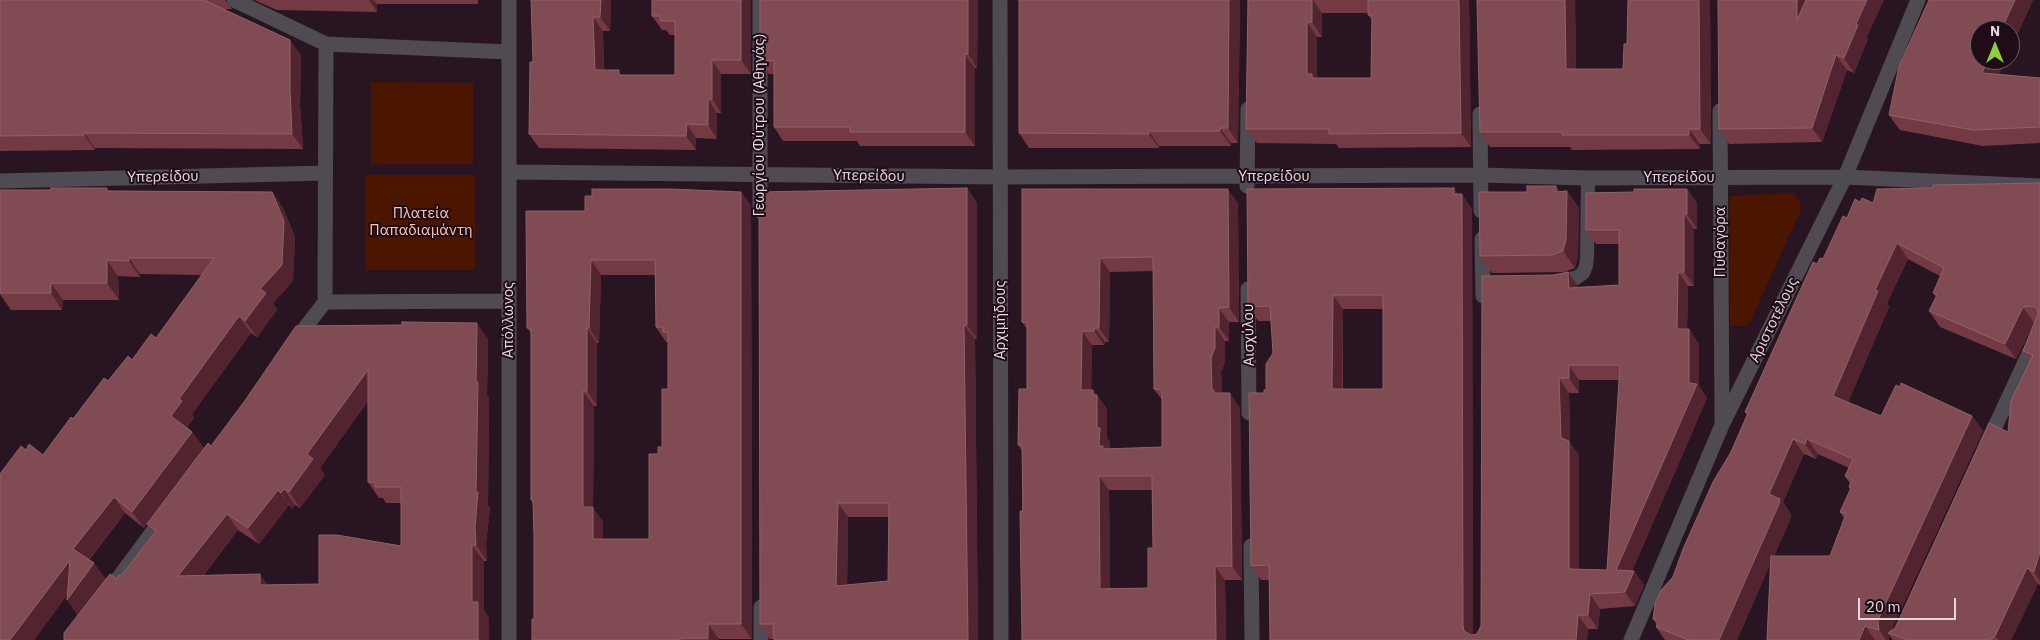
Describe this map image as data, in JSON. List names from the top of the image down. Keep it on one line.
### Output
{"streets":{"street":["Γεωργίου Φύτρου (Αθηνάς)","Υπερείδου","Πυθαγόρα","Απόλλωνος","Αρχιμήδους","Αριστοτέλους","Αισχύλου"]},"crossings":[["Γεωργίου Φύτρου (Αθηνάς)","Υπερείδου"],["Υπερείδου","Πυθαγόρα"],["Υπερείδου","Απόλλωνος"],["Υπερείδου","Αρχιμήδους"],["Υπερείδου","Αριστοτέλους"],["Πυθαγόρα","Αριστοτέλους"]],"parks":["Πλατεία Παπαδιαμάντη"],"scale_bar":"20 m","north":"top"}
